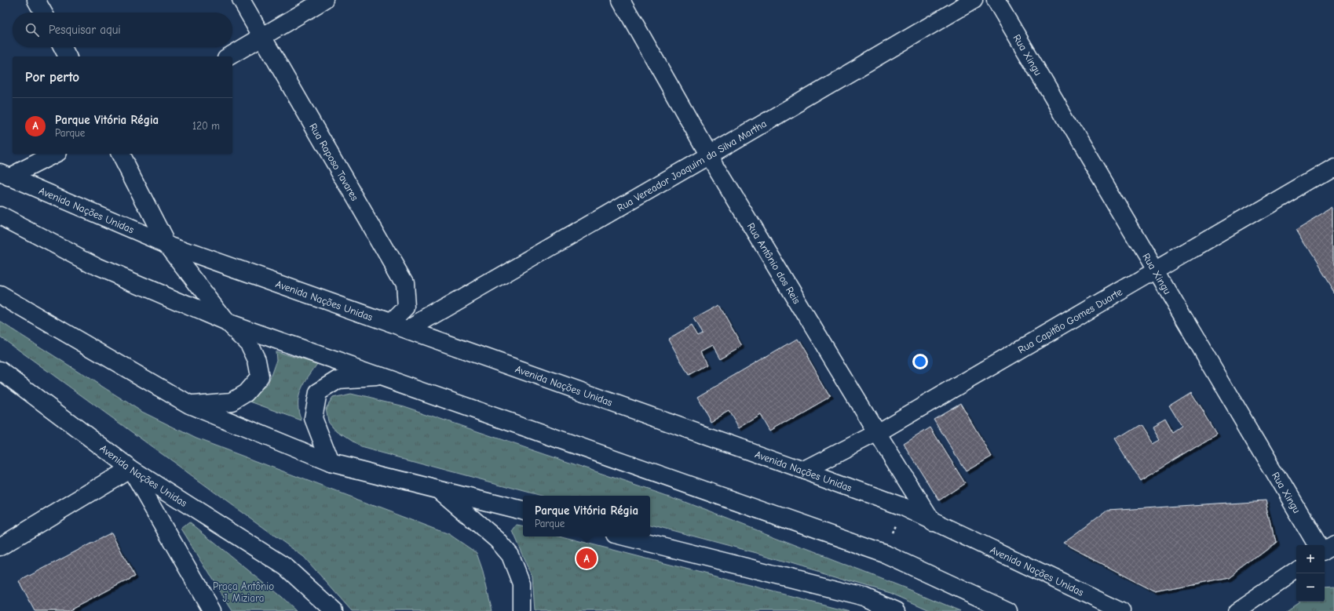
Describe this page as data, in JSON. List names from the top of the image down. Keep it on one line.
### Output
{"streets":{"street":["Rua Xingu","Rua Raposo Tavares","Rua Vereador Joaquim da Silva Martha","Avenida Nações Unidas","Rua Antônio dos Reis","Rua Capitão Gomes Duarte"]},"crossings":[["Rua Xingu","Rua Capitão Gomes Duarte"],["Rua Raposo Tavares","Avenida Nações Unidas"],["Rua Vereador Joaquim da Silva Martha","Avenida Nações Unidas"],["Rua Vereador Joaquim da Silva Martha","Rua Antônio dos Reis"],["Avenida Nações Unidas","Rua Antônio dos Reis"],["Avenida Nações Unidas","Rua Capitão Gomes Duarte"],["Rua Antônio dos Reis","Rua Capitão Gomes Duarte"]],"parks":["Praça Antônio J. Miziara"],"page":{"search":"Pesquisar aqui","heading":"Por perto","list":[{"mark":"A","name":"Parque Vitória Régia","note":"Parque","value":"120 m"}],"popup":["Parque Vitória Régia","Parque"],"map_buttons":["+","−"],"pins":"A"}}
